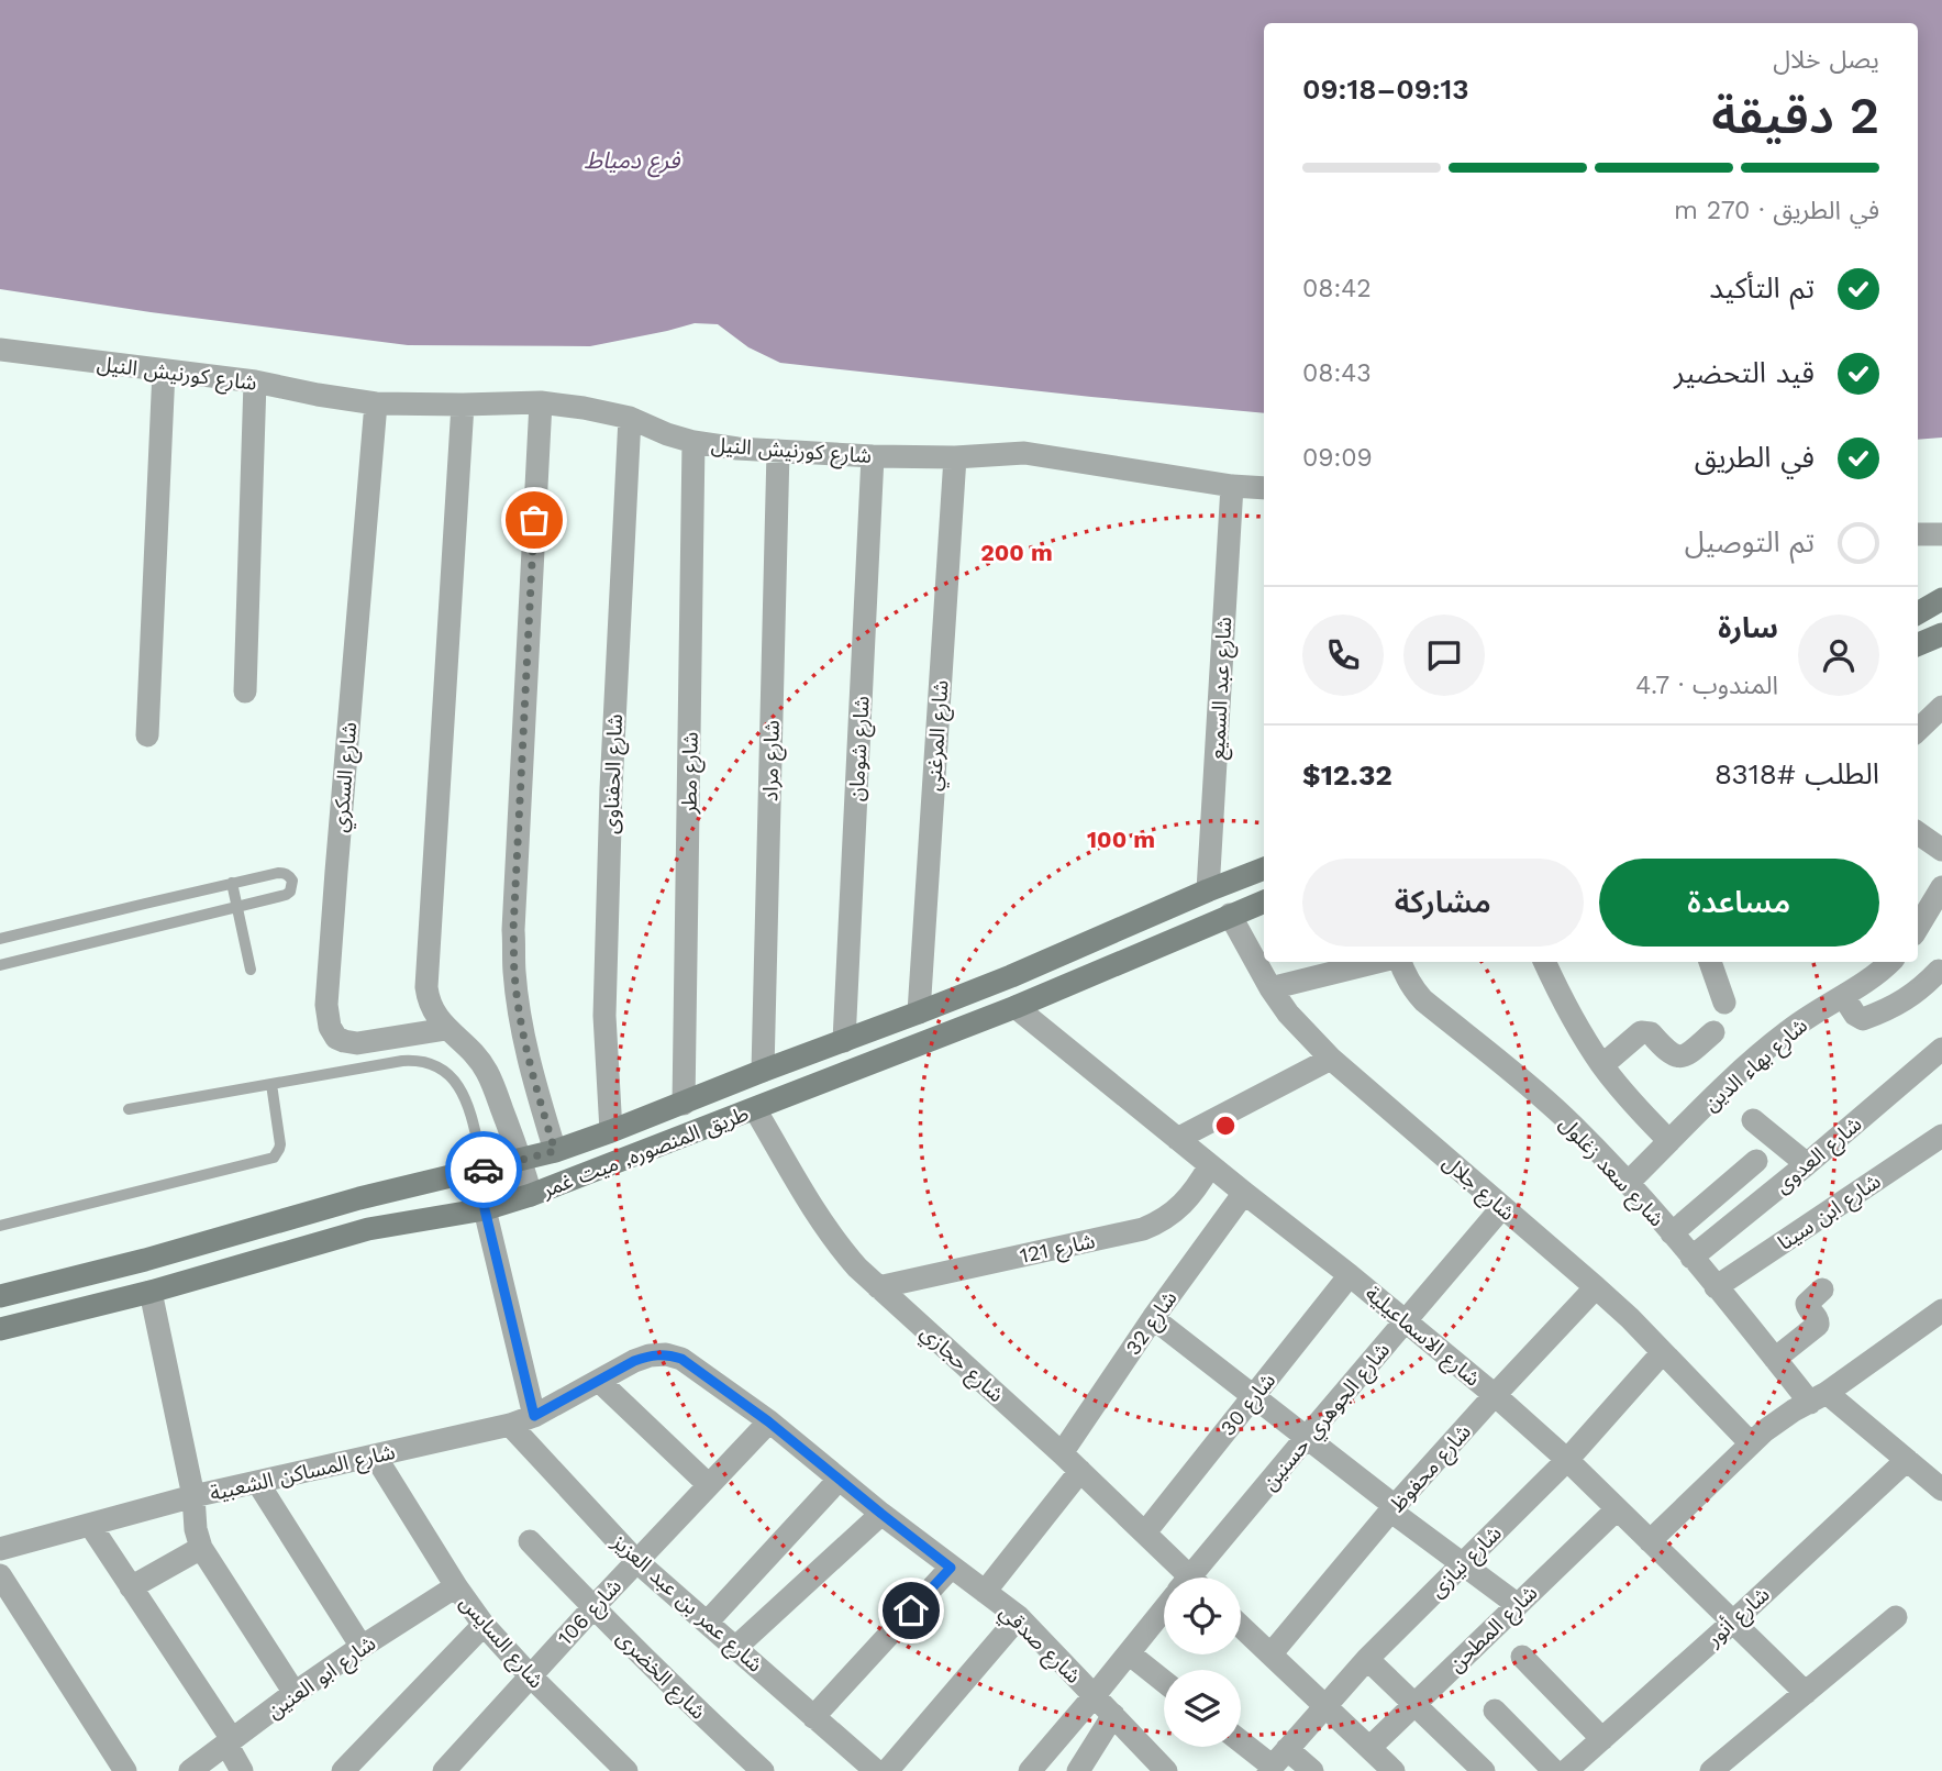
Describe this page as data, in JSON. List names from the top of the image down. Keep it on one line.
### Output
{"streets":{"main road":["طريق المنصوره, ميت غمر"],"street":["شارع كورنيش النيل","شارع عبد السميع","شارع المرغني","شارع شومان","شارع مراد","شارع مطر","شارع الحفناوى","شارع السكري","شارع بهاء الدين","شارع العدوى","شارع سعد زغلول","شارع جلال","شارع ابن سينا","شارع 121","شارع 32","شارع الاسماعيلية","شارع حجازي","شارع 30","شارع الجوهري حسنين","شارع محفوظ","شارع المساكن الشعبية","شارع نيازى","شارع عمر بن عبد العزيز","شارع 106","شارع أنور","شارع المطحن","شارع السايس","شارع صدقي","شارع الخضرى","شارع ابو العنين"]},"crossings":[["شارع كورنيش النيل","شارع عبد السميع"],["شارع كورنيش النيل","شارع المرغني"],["شارع كورنيش النيل","شارع شومان"],["شارع كورنيش النيل","شارع مراد"],["شارع كورنيش النيل","شارع مطر"],["شارع كورنيش النيل","شارع الحفناوى"],["شارع كورنيش النيل","شارع السكري"],["شارع عبد السميع","طريق المنصوره, ميت غمر"],["شارع المرغني","طريق المنصوره, ميت غمر"],["شارع شومان","طريق المنصوره, ميت غمر"],["شارع مراد","طريق المنصوره, ميت غمر"],["شارع مطر","طريق المنصوره, ميت غمر"],["شارع الحفناوى","طريق المنصوره, ميت غمر"],["شارع بهاء الدين","شارع سعد زغلول"],["طريق المنصوره, ميت غمر","شارع جلال"],["طريق المنصوره, ميت غمر","شارع الاسماعيلية"],["طريق المنصوره, ميت غمر","شارع حجازي"],["شارع العدوى","شارع سعد زغلول"],["شارع سعد زغلول","شارع ابن سينا"],["شارع سعد زغلول","شارع أنور"],["شارع جلال","شارع الجوهري حسنين"],["شارع جلال","شارع محفوظ"],["شارع جلال","شارع نيازى"],["شارع 121","شارع الاسماعيلية"],["شارع 121","شارع حجازي"],["شارع 32","شارع الاسماعيلية"],["شارع 32","شارع حجازي"],["شارع الاسماعيلية","شارع 30"],["شارع الاسماعيلية","شارع الجوهري حسنين"],["شارع الاسماعيلية","شارع محفوظ"],["شارع الاسماعيلية","شارع نيازى"],["شارع الاسماعيلية","شارع أنور"],["شارع الاسماعيلية","شارع المطحن"],["شارع حجازي","شارع 30"],["شارع الجوهري حسنين","شارع صدقي"],["شارع المساكن الشعبية","شارع عمر بن عبد العزيز"],["شارع المساكن الشعبية","شارع السايس"],["شارع المساكن الشعبية","شارع صدقي"],["شارع عمر بن عبد العزيز","شارع 106"],["شارع 106","شارع السايس"],["شارع 106","شارع صدقي"],["شارع 106","شارع الخضرى"],["شارع السايس","شارع ابو العنين"]],"water":["فرع دمياط"],"page":{"heading":["2 دقيقة","يصل خلال","09:13–09:18"],"panel":["سارة","المندوب · 4.7","الطلب #8318","$12.32"],"bar":"في الطريق · 270 m","list":[["تم التأكيد","08:42"],["قيد التحضير","08:43"],["في الطريق","09:09"],"تم التوصيل"],"buttons":["مساعدة","مشاركة"]},"rings":["200 m","100 m"]}
